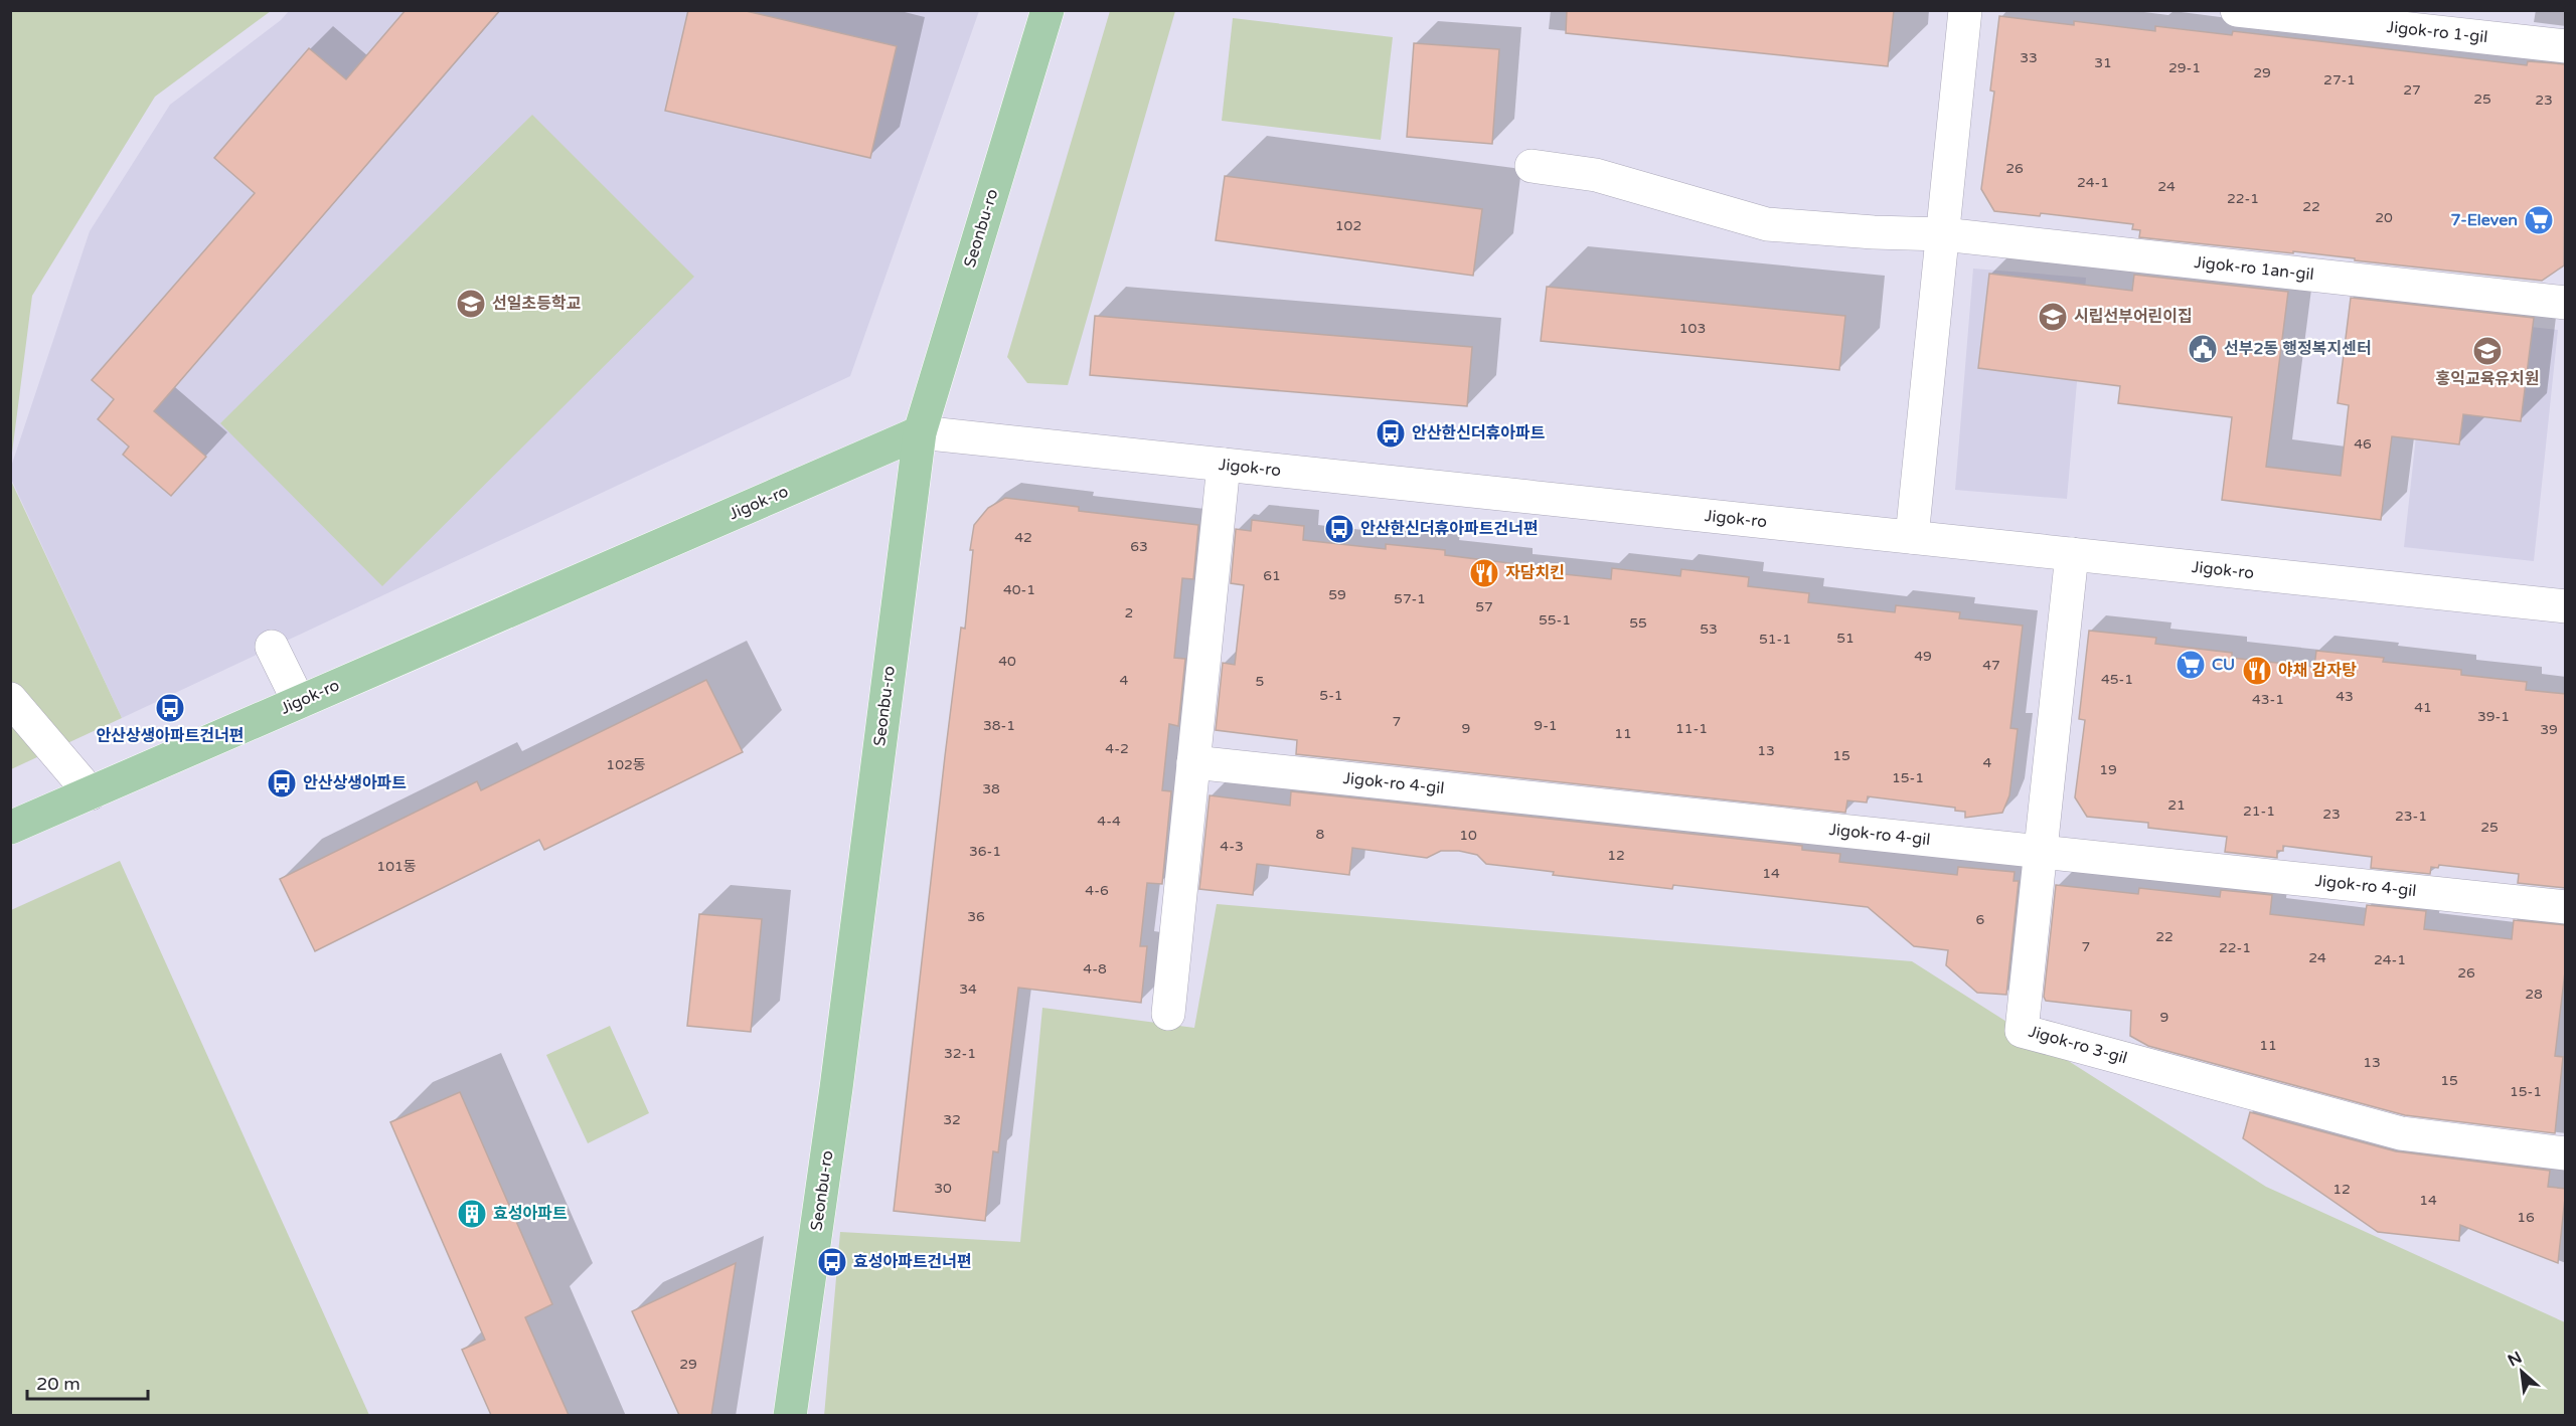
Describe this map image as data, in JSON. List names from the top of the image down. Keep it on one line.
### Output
{"streets":{"main road":["Seonbu-ro","Jigok-ro"],"street":["Jigok-ro 1-gil","Jigok-ro 1an-gil","Jigok-ro 4-gil","Jigok-ro 3-gil"]},"crossings":[["Seonbu-ro","Jigok-ro"],["Jigok-ro","Jigok-ro 3-gil"],["Jigok-ro 4-gil","Jigok-ro 3-gil"]],"places":{"supermarket":["7-Eleven","CU"],"school or university":["선일초등학교","시립선부어린이집","홍익교육유치원"],"public building":["선부2동 행정복지센터"],"bus stop":["안산한신더휴아파트","안산한신더휴아파트건너편","안산상생아파트건너편","안산상생아파트","효성아파트건너편"],"restaurant":["자담치킨","야채 감자탕"],"building":["효성아파트"]},"house_numbers":["33","31","29-1","29","27-1","27","25","23","26","24-1","24","22-1","22","20","102","103","46","42","63","61","40-1","59","57-1","57","2","55-1","55","53","51","51-1","49","40","47","45-1","4","5","5-1","43","43-1","41","39-1","7","38-1","9-1","9","11-1","39","11","4-2","13","15","4","102동","19","15-1","38","21","21-1","23","23-1","4-4","25","8","10","4-3","36-1","12","101동","14","4-6","36","6","22","7","22-1","24","24-1","4-8","26","34","28","9","11","32-1","13","15","15-1","32","30","12","14","16","29"],"scale_bar":"20 m","north":"top left"}
